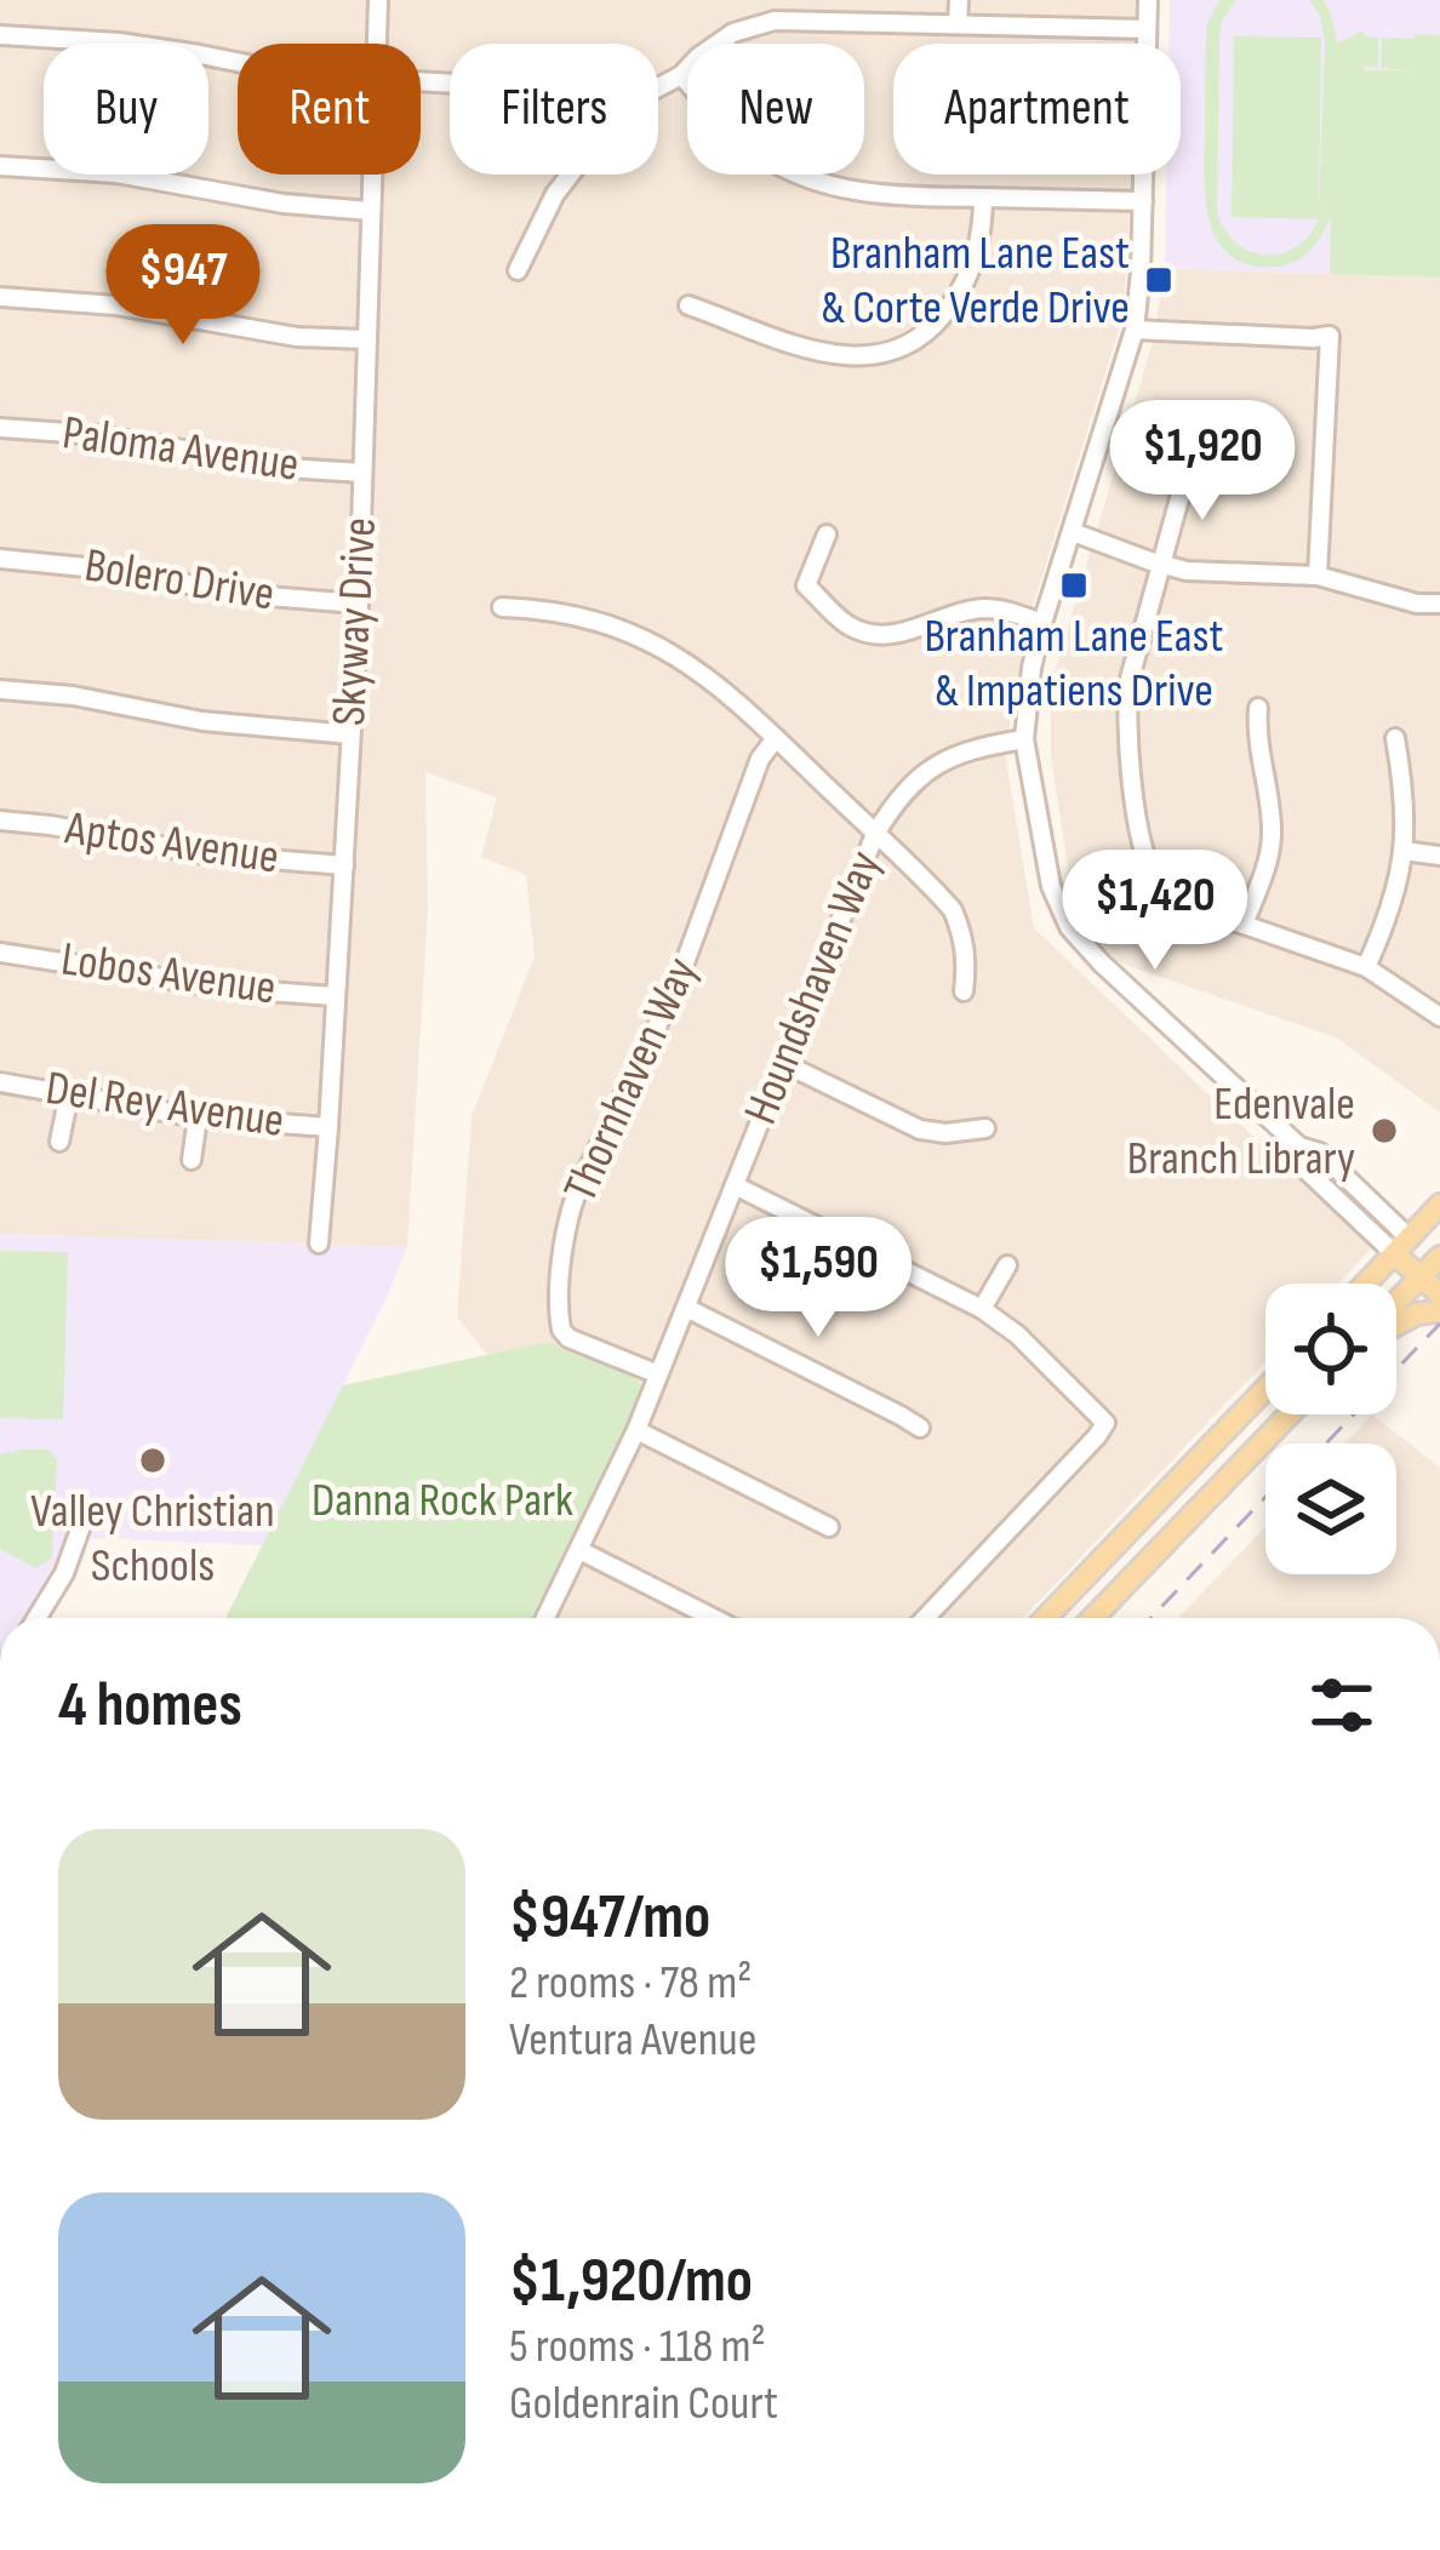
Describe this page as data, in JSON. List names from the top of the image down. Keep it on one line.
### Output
{"streets":{"street":["Paloma Avenue","Bolero Drive","Skyway Drive","Aptos Avenue","Lobos Avenue","Houndshaven Way","Thornhaven Way","Del Rey Avenue"]},"crossings":[["Paloma Avenue","Skyway Drive"],["Bolero Drive","Skyway Drive"],["Skyway Drive","Aptos Avenue"],["Skyway Drive","Lobos Avenue"],["Skyway Drive","Del Rey Avenue"],["Houndshaven Way","Thornhaven Way"]],"parks":["Danna Rock Park"],"places":{"transit":["Branham Lane East & Corte Verde Drive","Branham Lane East & Impatiens Drive"],"other":["Edenvale Branch Library","Valley Christian Schools"]},"page":{"chip":["Buy","Rent","Filters","New","Apartment"],"price":["$947","$1,920","$1,420","$1,590"],"heading":"4 homes","list":[{"name":"$947/mo","note":"2 rooms · 78 m² · Ventura Avenue"},{"name":"$1,920/mo","note":"5 rooms · 118 m² · Goldenrain Court"}]}}
